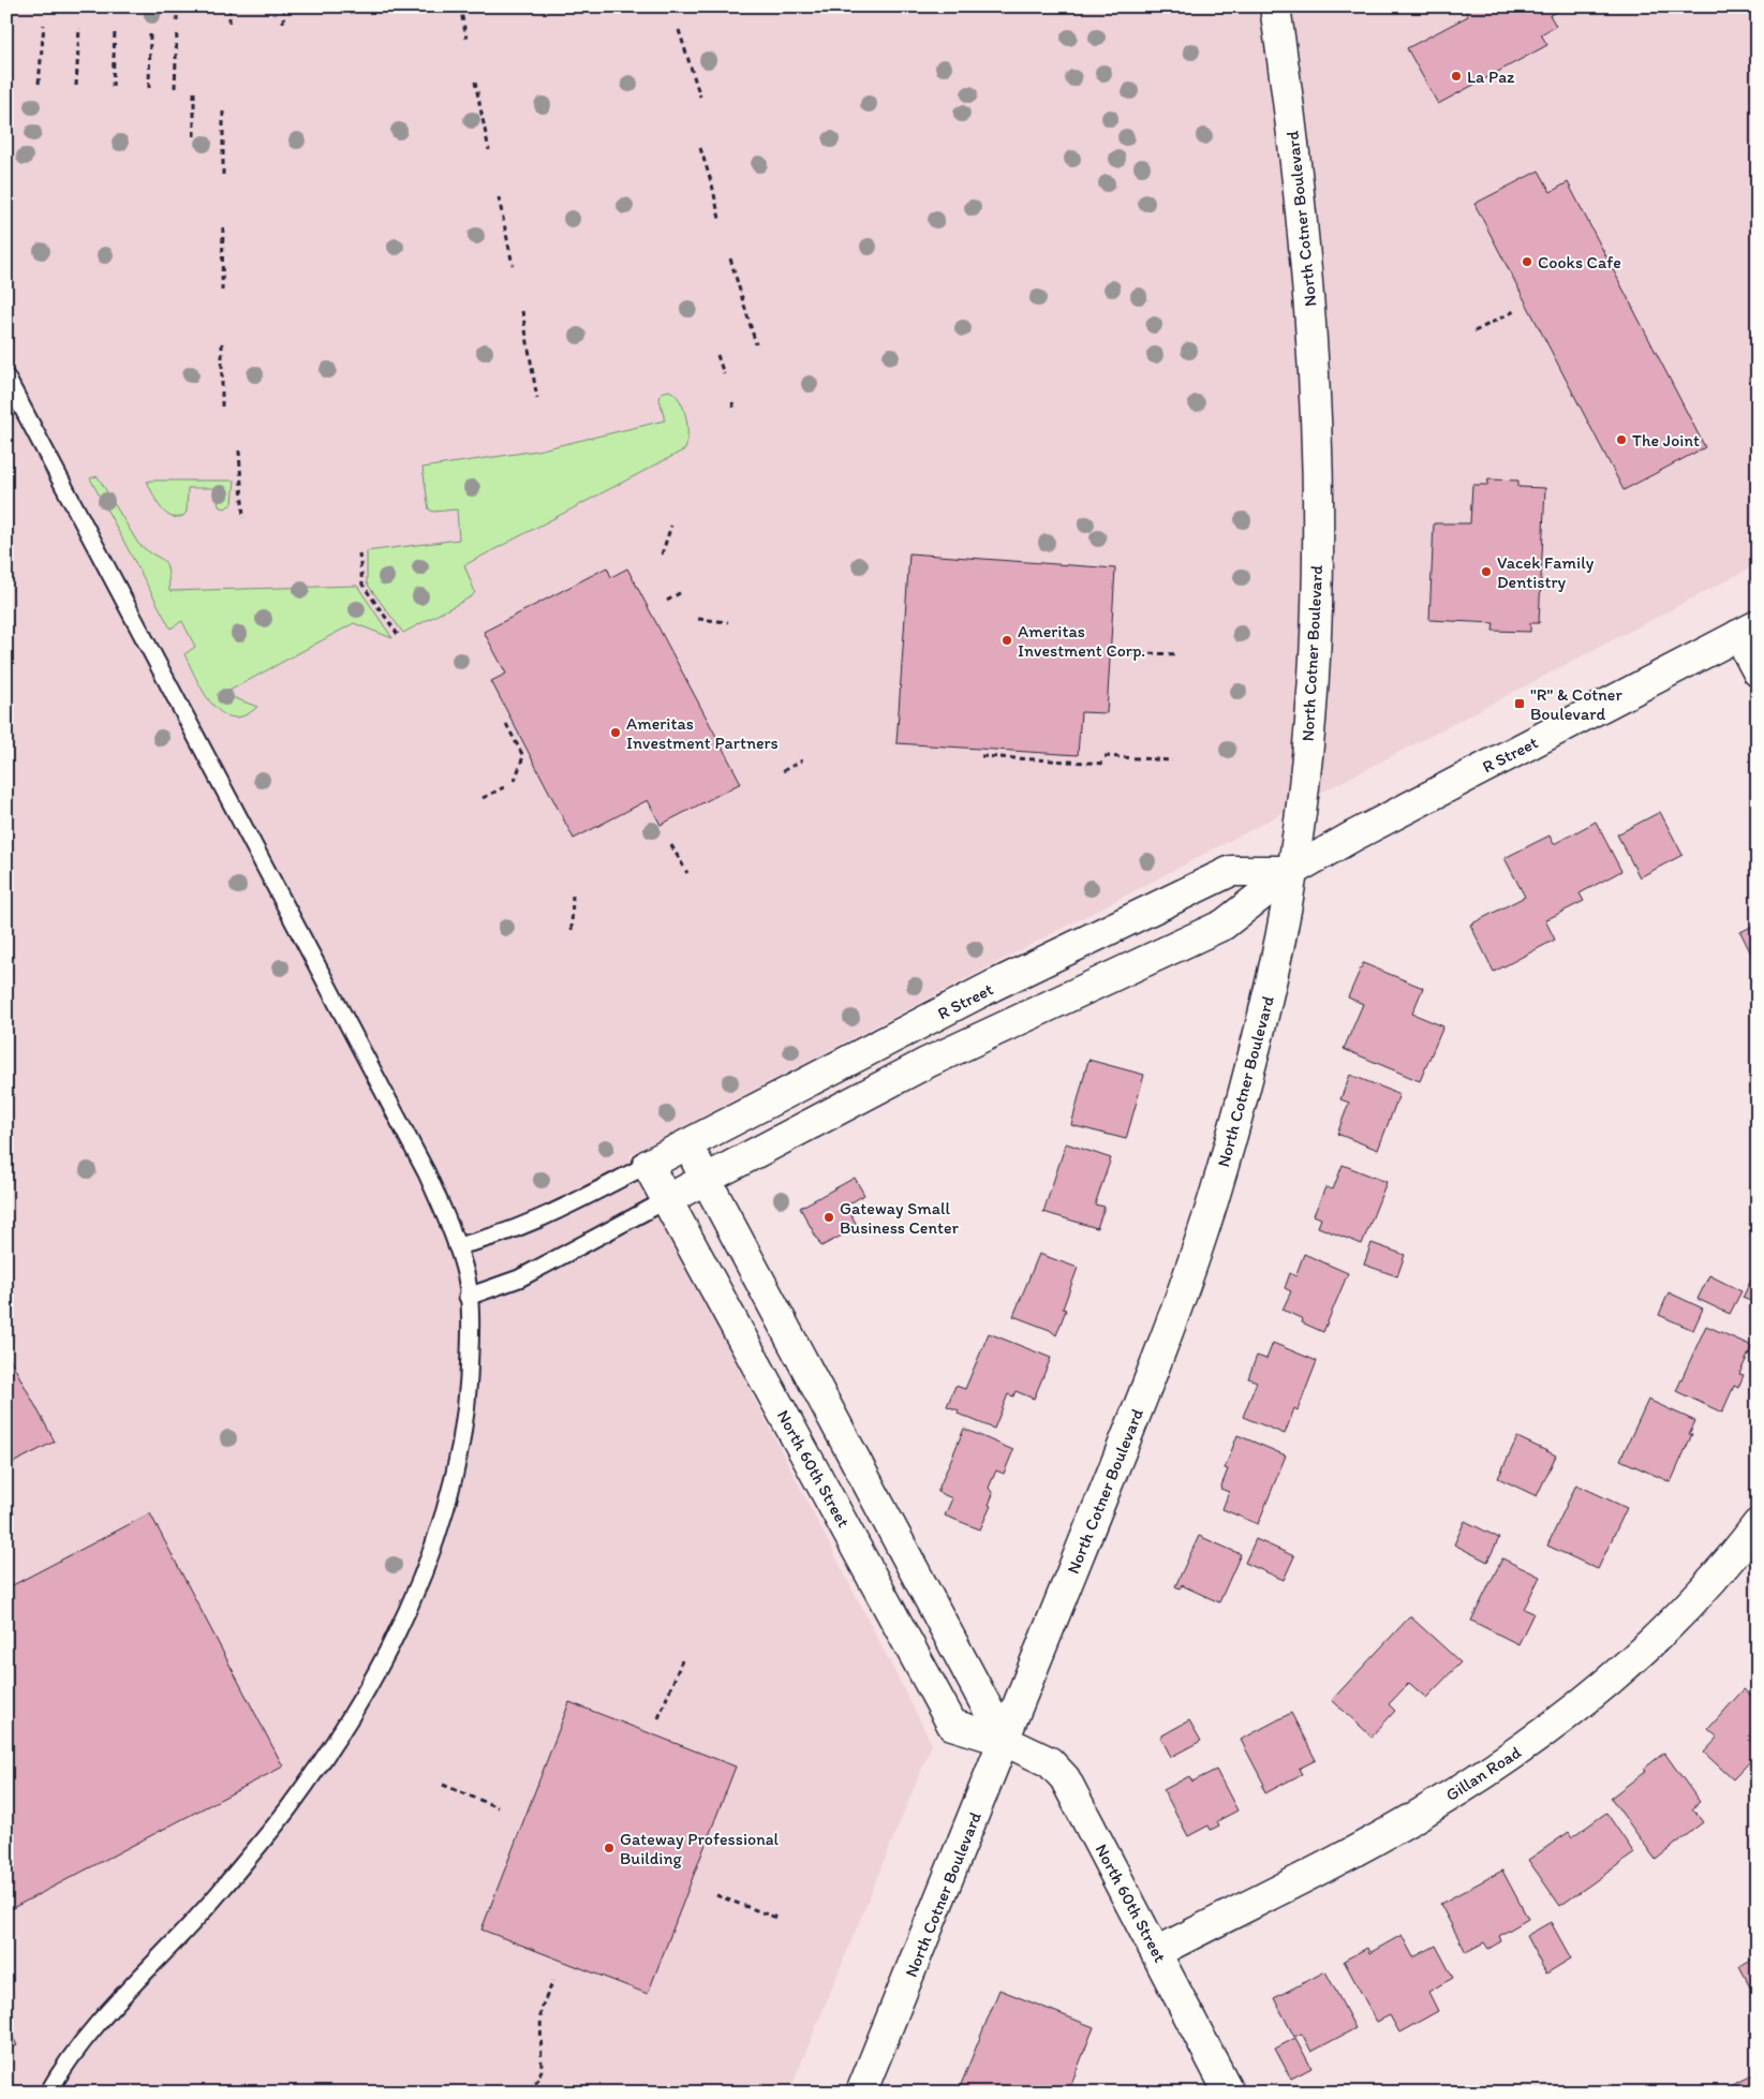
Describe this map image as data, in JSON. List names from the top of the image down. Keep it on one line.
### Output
{"streets":{"street":["North Cotner Boulevard","R Street","North 60th Street","Gillan Road"]},"crossings":[["North Cotner Boulevard","R Street"],["North Cotner Boulevard","North 60th Street"],["R Street","North 60th Street"],["North 60th Street","Gillan Road"]],"places":{"other":["La Paz","Cooks Cafe","The Joint","Vacek Family Dentistry","Ameritas Investment Corp.","Ameritas Investment Partners","Gateway Small Business Center","Gateway Professional Building"],"transit":["\"R\" & Cotner Boulevard"]}}
